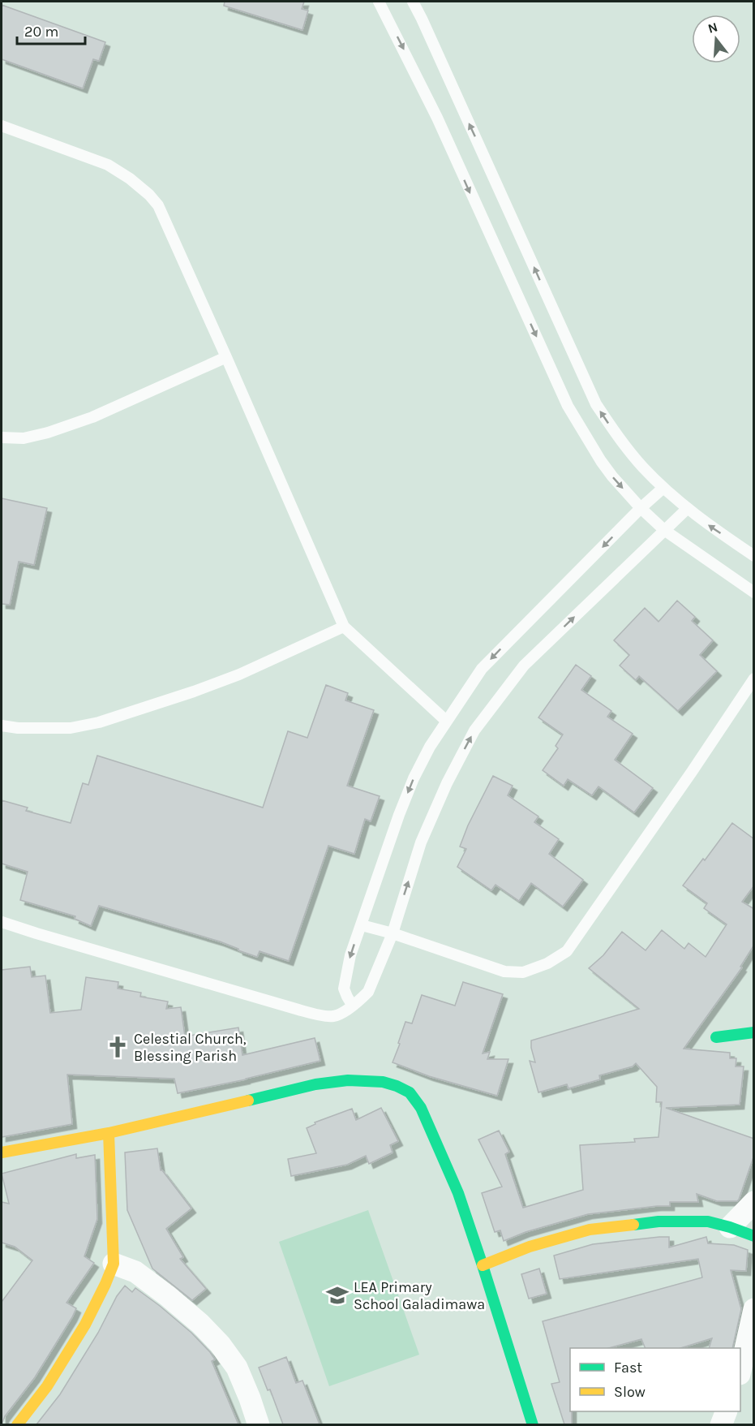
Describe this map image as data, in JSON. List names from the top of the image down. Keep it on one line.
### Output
{"places":{"church":["Celestial Church, Blessing Parish"],"school or university":["LEA Primary School Galadimawa"]},"legend":["Fast","Slow"],"scale_bar":"20 m","north":"top"}
